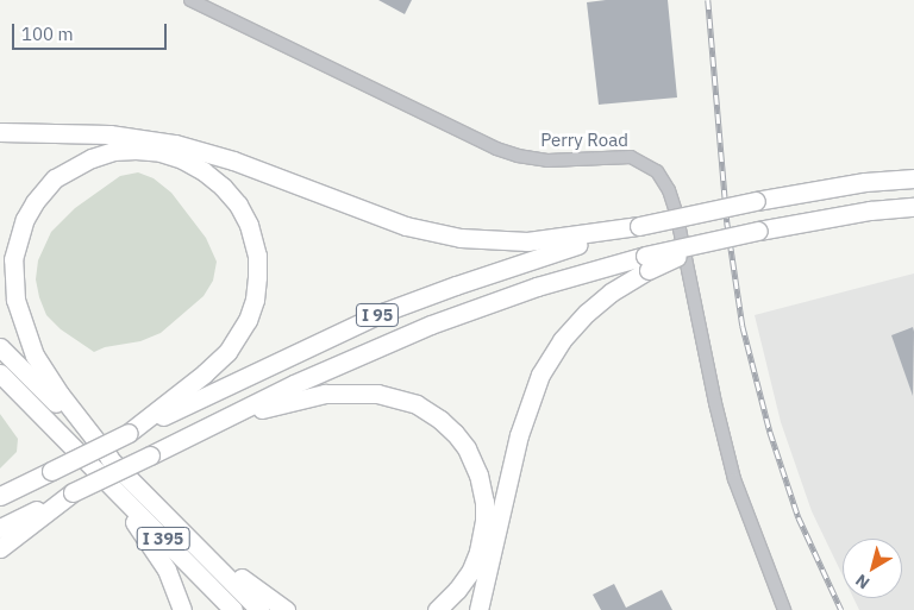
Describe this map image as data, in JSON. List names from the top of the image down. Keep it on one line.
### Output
{"streets":{"highway":["I 95","I 395"],"street":["Perry Road"]},"scale_bar":"100 m","north":"bottom left"}
